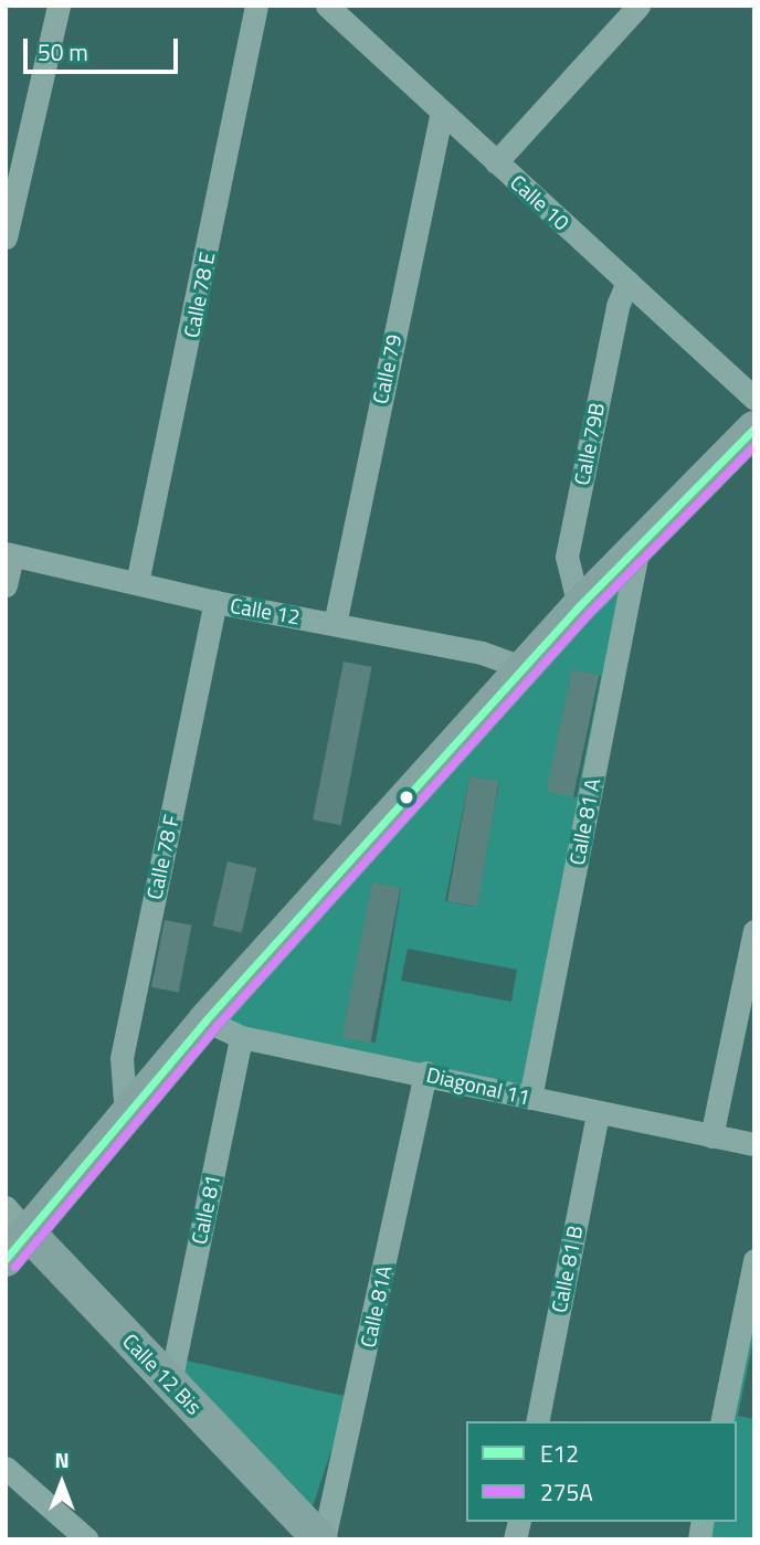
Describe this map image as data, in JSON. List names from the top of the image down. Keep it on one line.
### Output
{"streets":{"street":["Calle 10","Calle 78 E","Calle 79","Calle 79B","Calle 12","Calle 81 A","Calle 78 F","Diagonal 11","Calle 81","Calle 81 B","Calle 81A","Calle 12 Bis"]},"crossings":[["Calle 10","Calle 79"],["Calle 10","Calle 79B"],["Calle 78 E","Calle 12"],["Calle 79","Calle 12"],["Calle 12","Calle 78 F"],["Calle 81 A","Diagonal 11"],["Diagonal 11","Calle 81"],["Diagonal 11","Calle 81 B"],["Diagonal 11","Calle 81A"],["Calle 81","Calle 12 Bis"],["Calle 81A","Calle 12 Bis"]],"lines":["transit line E12","transit line 275A"],"legend":["E12","275A"],"scale_bar":"50 m","north":"top"}
